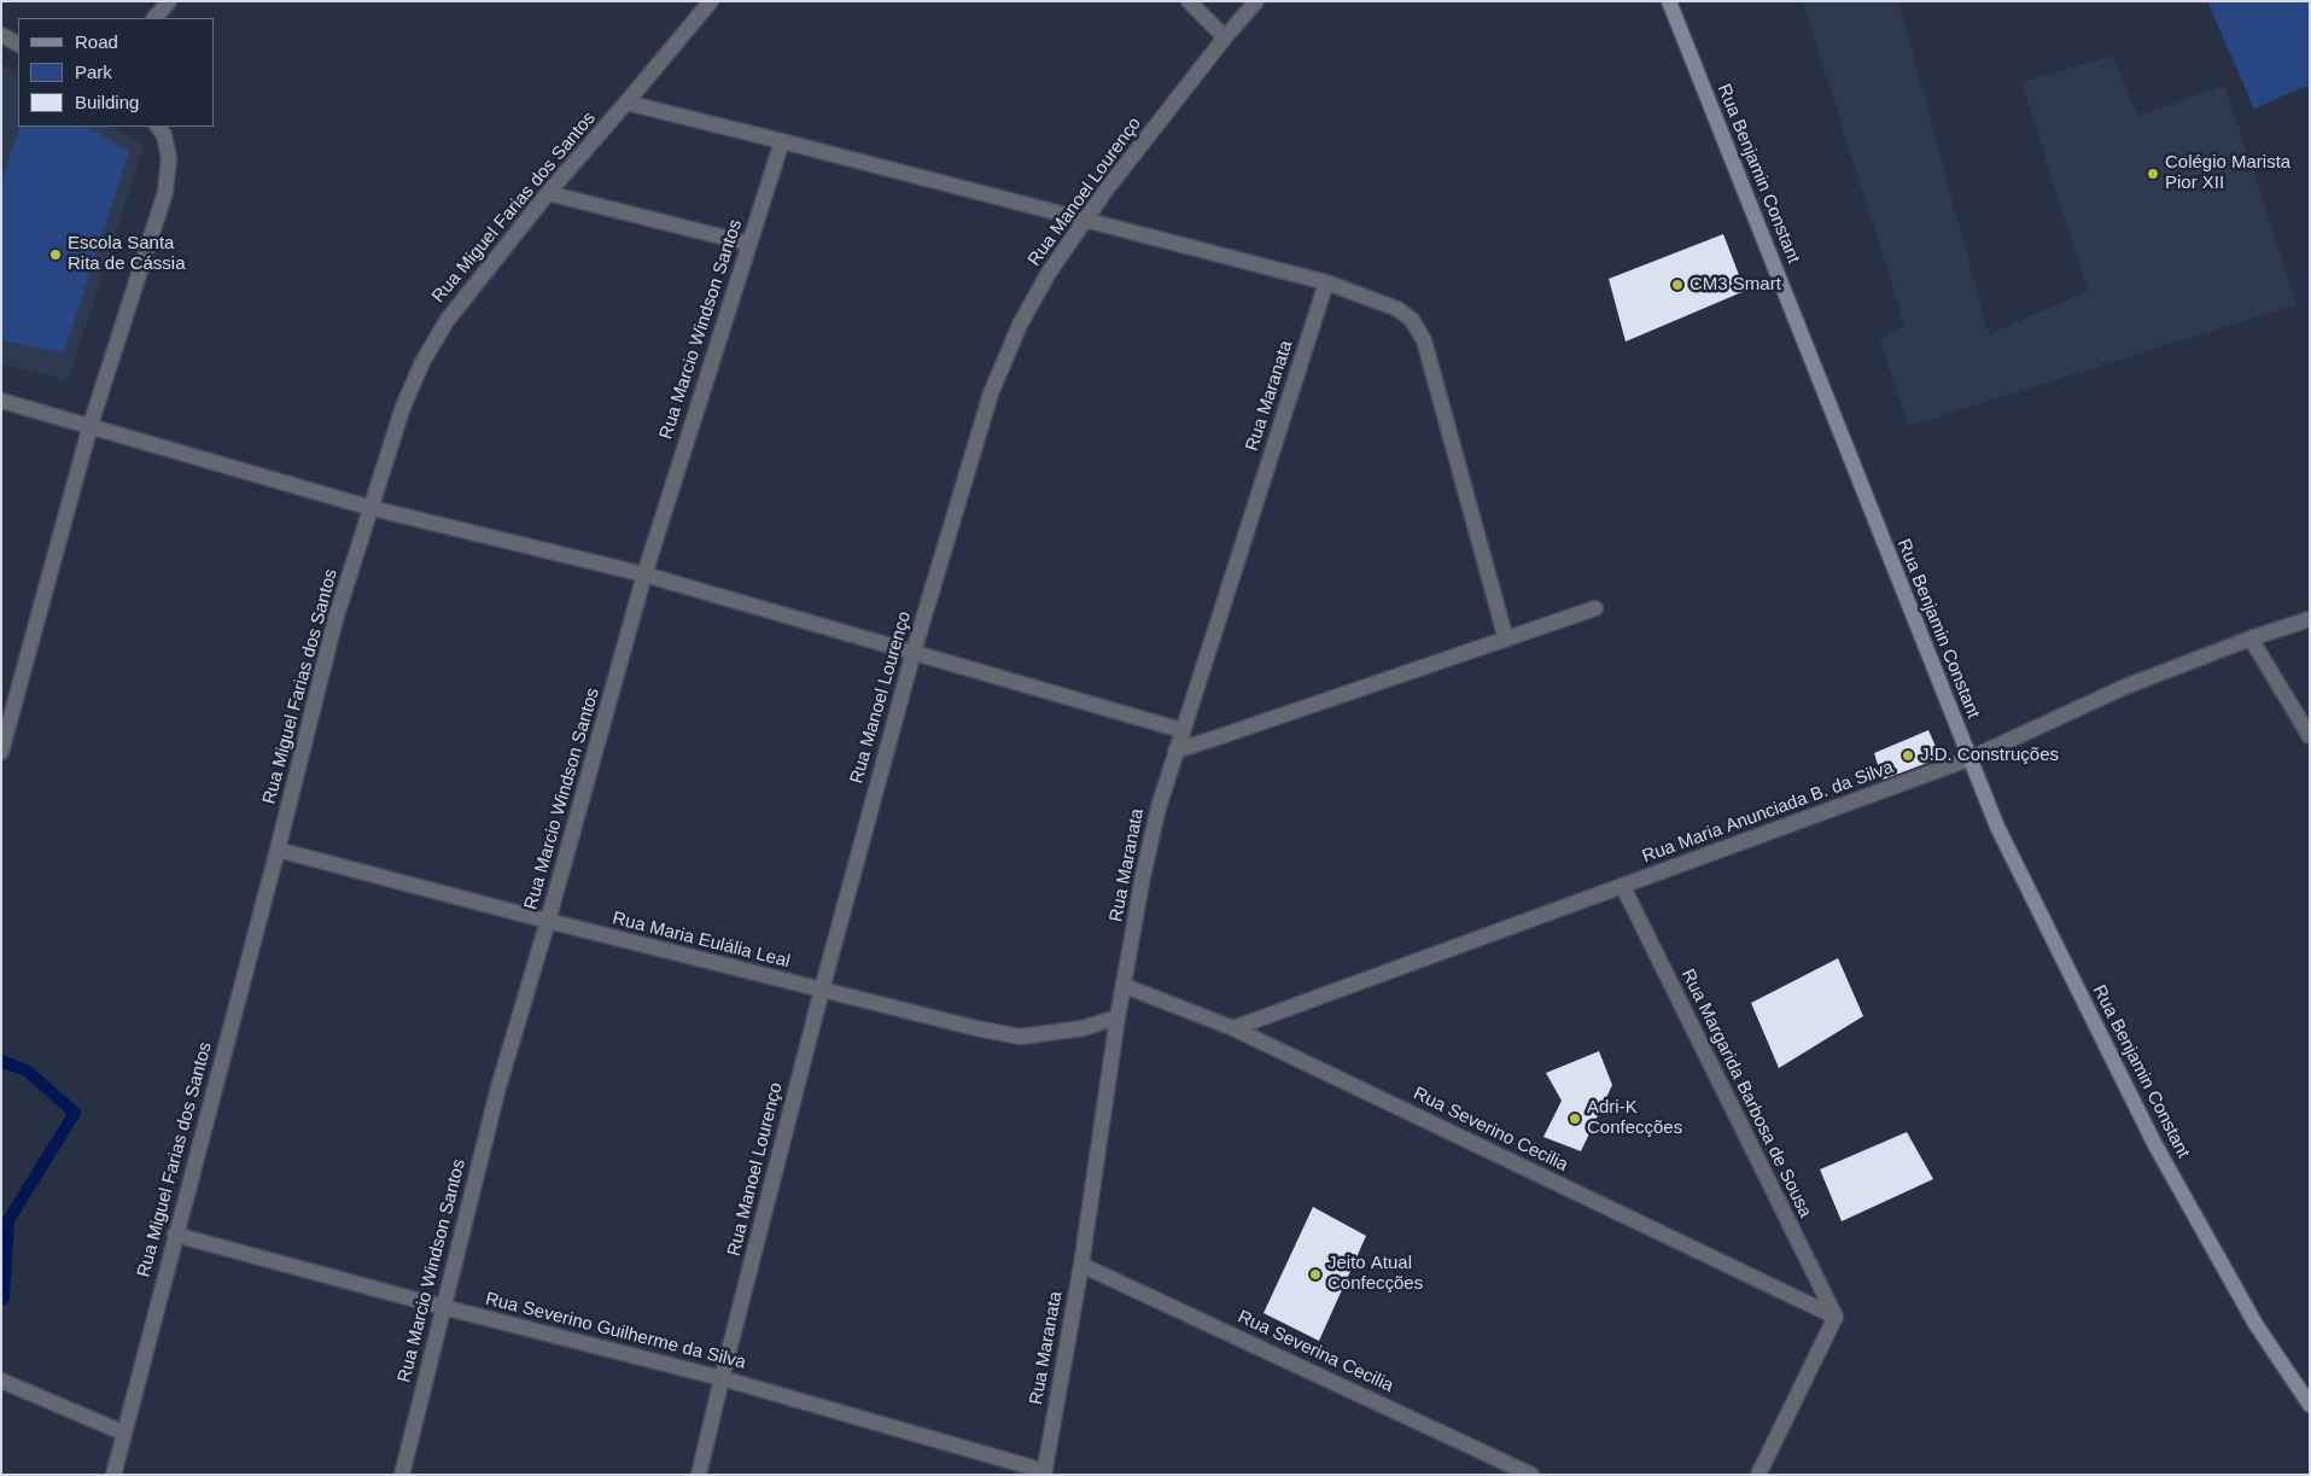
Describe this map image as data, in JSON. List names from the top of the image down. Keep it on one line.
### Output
{"streets":{"main road":["Rua Benjamin Constant"],"street":["Rua Manoel Lourenço","Rua Miguel Farias dos Santos","Rua Marcio Windson Santos","Rua Maranata","Rua Maria Anunciada B. da Silva","Rua Maria Eulália Leal","Rua Margarida Barbosa de Sousa","Rua Severino Cecilia","Rua Severino Guilherme da Silva","Rua Severina Cecilia"]},"crossings":[["Rua Benjamin Constant","Rua Maria Anunciada B. da Silva"],["Rua Manoel Lourenço","Rua Maria Eulália Leal"],["Rua Manoel Lourenço","Rua Severino Guilherme da Silva"],["Rua Miguel Farias dos Santos","Rua Maria Eulália Leal"],["Rua Miguel Farias dos Santos","Rua Severino Guilherme da Silva"],["Rua Marcio Windson Santos","Rua Maria Eulália Leal"],["Rua Marcio Windson Santos","Rua Severino Guilherme da Silva"],["Rua Maranata","Rua Maria Eulália Leal"],["Rua Maranata","Rua Severino Cecilia"],["Rua Maranata","Rua Severino Guilherme da Silva"],["Rua Maranata","Rua Severina Cecilia"],["Rua Maria Anunciada B. da Silva","Rua Margarida Barbosa de Sousa"],["Rua Maria Anunciada B. da Silva","Rua Severino Cecilia"],["Rua Margarida Barbosa de Sousa","Rua Severino Cecilia"]],"places":["Colégio Marista Pior XII","Escola Santa Rita de Cássia","CM3 Smart","J.D. Construções","Adri-K Confecções","Jeito Atual Confecções"],"legend":["Road","Park","Building"]}
